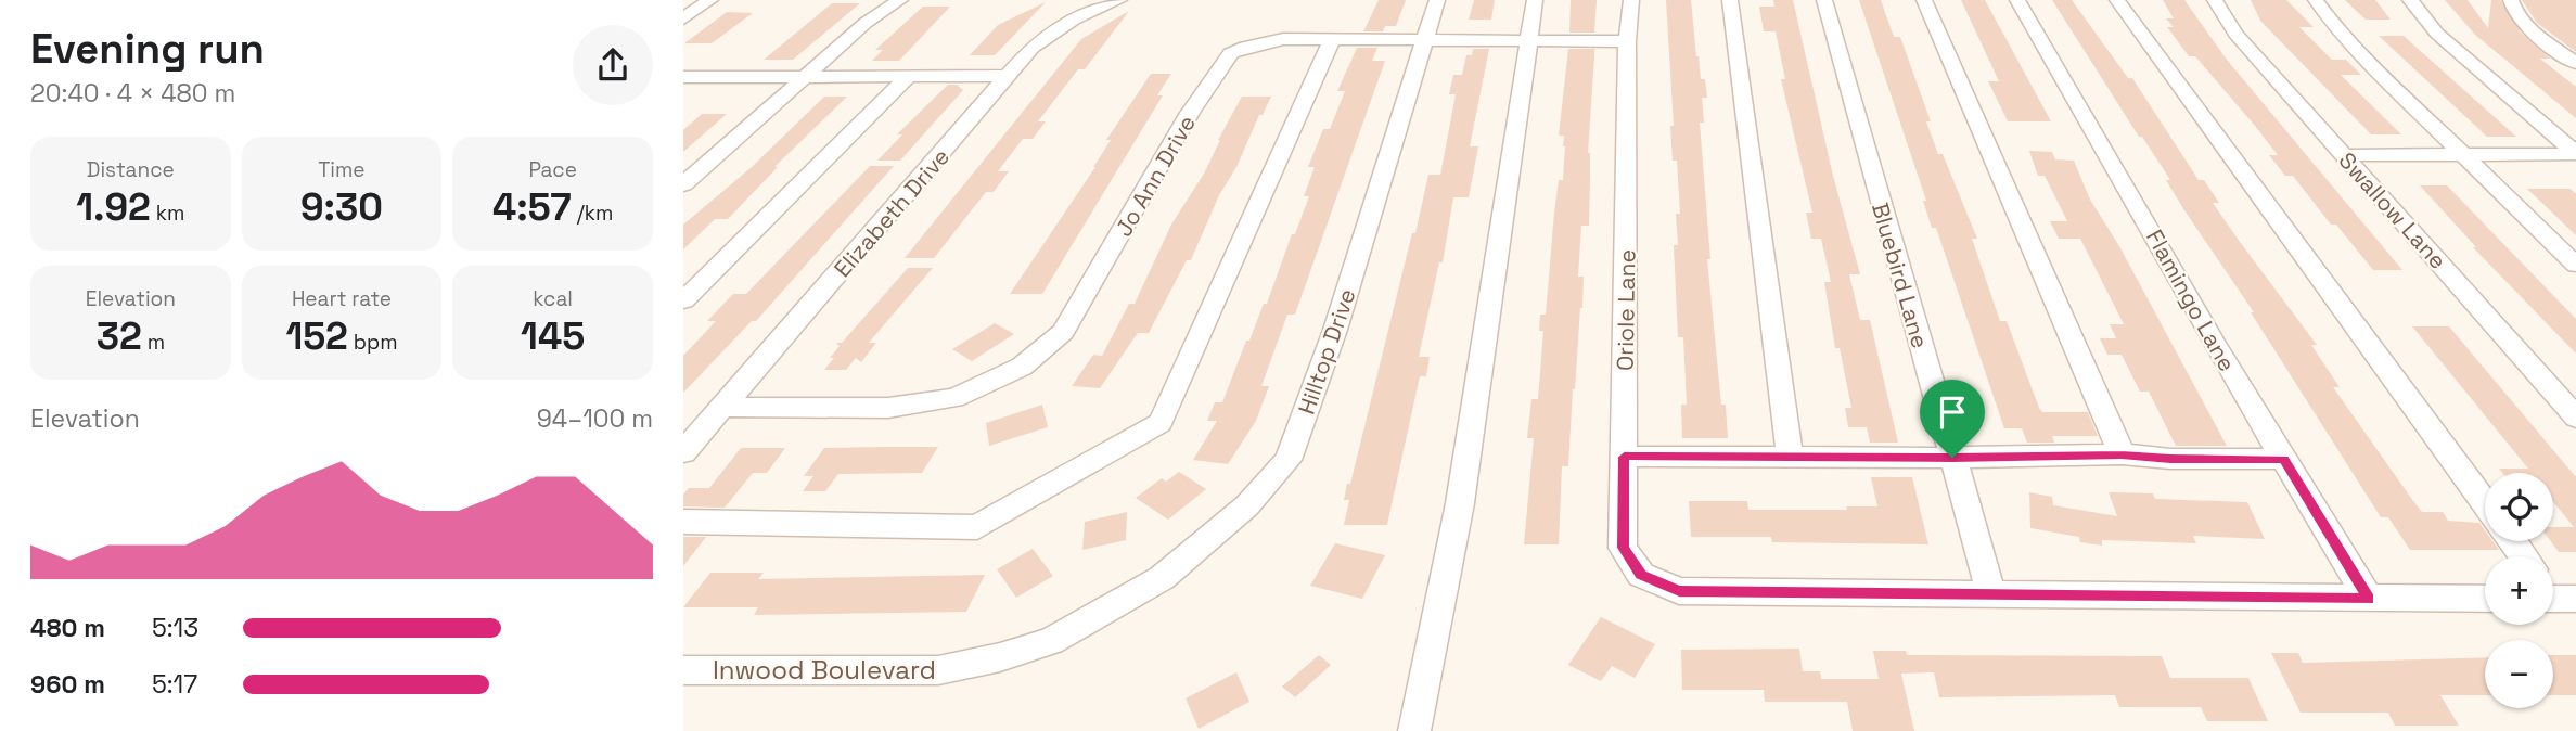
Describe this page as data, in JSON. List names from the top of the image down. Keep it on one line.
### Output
{"streets":{"street":["Jo Ann Drive","Swallow Lane","Elizabeth Drive","Bluebird Lane","Flamingo Lane","Oriole Lane","Hilltop Drive","Inwood Boulevard"]},"crossings":[["Jo Ann Drive","Elizabeth Drive"],["Jo Ann Drive","Oriole Lane"],["Jo Ann Drive","Hilltop Drive"],["Bluebird Lane","Oriole Lane"],["Hilltop Drive","Inwood Boulevard"]],"page":{"heading":["Evening run","20:40 · 4 × 480 m"],"stats":[["Distance","1.92 km"],["Time","9:30"],["Pace","4:57 /km"],["Elevation","32 m"],["Heart rate","152 bpm"],["kcal","145"]],"chart":["Elevation","94–100 m"],"map_buttons":["+","−"],"list":[{"name":"480 m","note":"5:13"},{"name":"960 m","note":"5:17"}]}}
